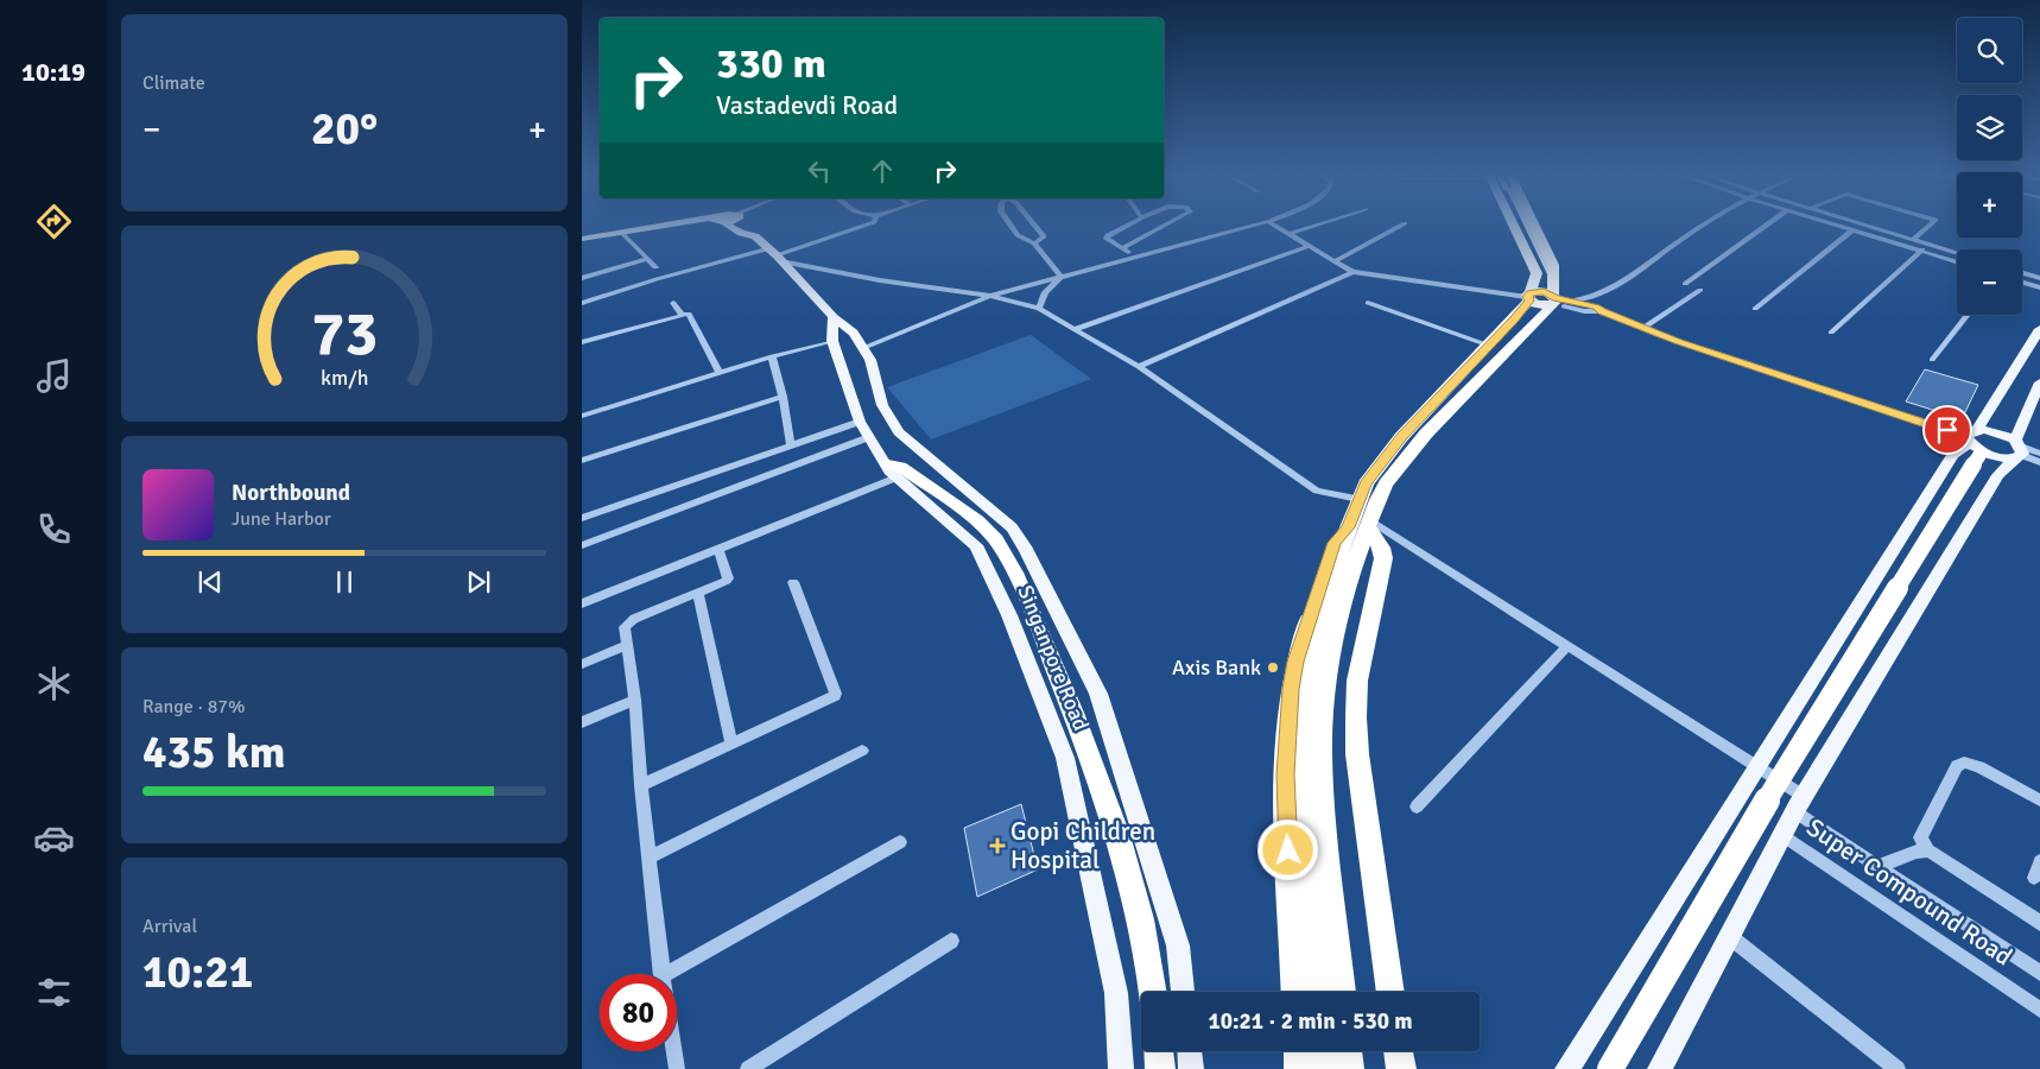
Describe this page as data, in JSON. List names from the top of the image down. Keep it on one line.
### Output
{"streets":{"main road":["Singanpore Road"],"street":["Super Compound Road"]},"places":{"other":["Axis Bank"],"health":["Gopi Children Hospital"]},"page":{"tabs":"10:19","tile":["Climate",["Range · 87%","435 km"],["Arrival","10:21"]],"map_buttons":["+","−"],"turn":["330 m","Vastadevdi Road"],"heat":["−","20°","+"],"song":["Northbound","June Harbor"],"limit":"80","trip":"10:21 · 2 min · 530 m","gauge":["73","km/h"]}}
